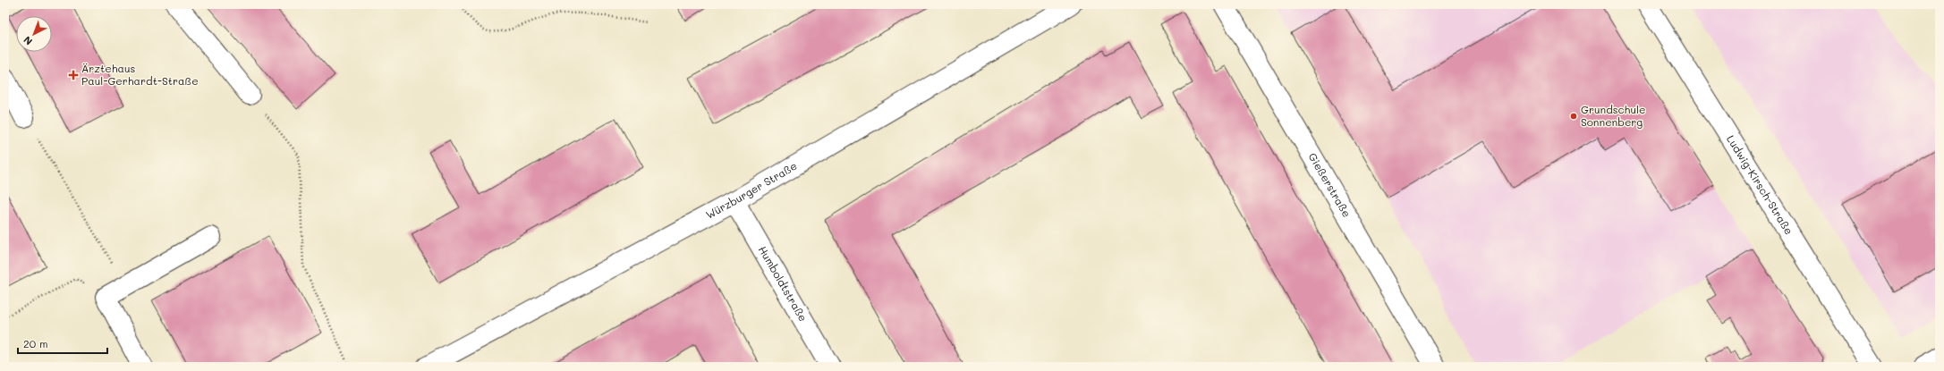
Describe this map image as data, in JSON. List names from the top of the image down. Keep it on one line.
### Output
{"streets":{"street":["Ludwig-Kirsch-Straße","Gießerstraße","Würzburger Straße","Humboldtstraße"]},"crossings":[["Würzburger Straße","Humboldtstraße"]],"places":{"health":["Ärztehaus Paul-Gerhardt-Straße"],"other":["Grundschule Sonnenberg"]},"scale_bar":"20 m","north":"bottom left"}
